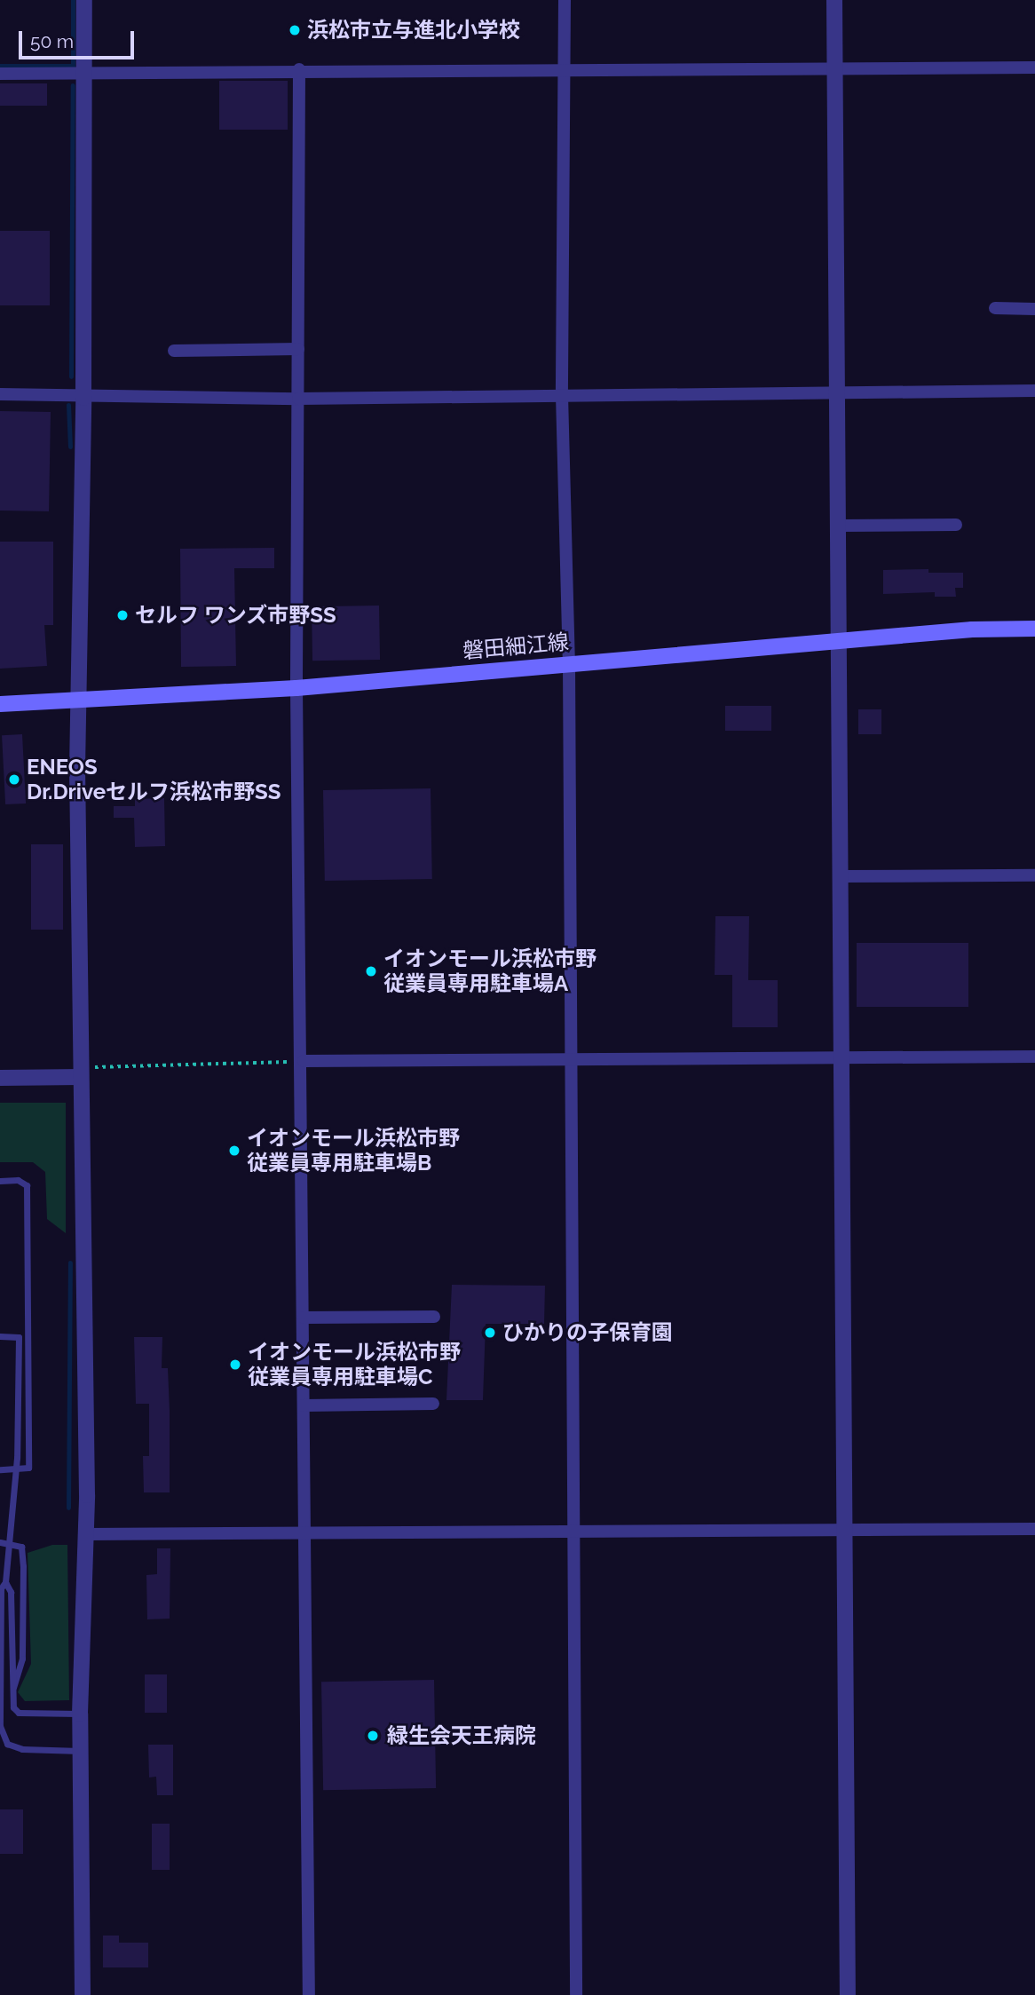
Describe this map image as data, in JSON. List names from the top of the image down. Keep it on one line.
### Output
{"streets":{"main road":["磐田細江線"]},"places":["浜松市立与進北小学校","セルフ ワンズ市野SS","ENEOS Dr.Driveセルフ浜松市野SS","イオンモール浜松市野 従業員専用駐車場A","イオンモール浜松市野 従業員専用駐車場B","ひかりの子保育園","イオンモール浜松市野 従業員専用駐車場C","緑生会天王病院"],"scale_bar":"50 m"}
